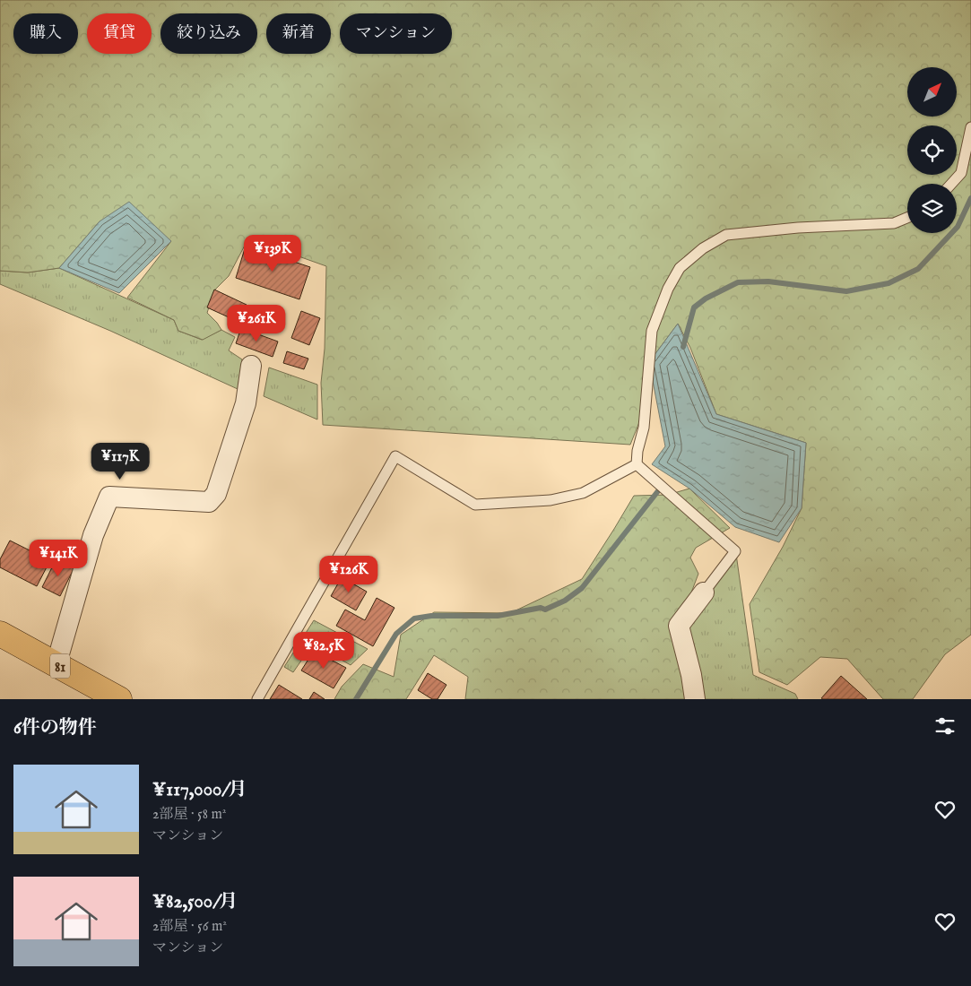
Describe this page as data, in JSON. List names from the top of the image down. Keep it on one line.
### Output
{"streets":{"main road":["81"]},"north":"top right","page":{"chip":["購入","賃貸","絞り込み","新着","マンション"],"price":["¥139K","¥261K","¥117K","¥141K","¥126K","¥82.5K"],"heading":"6件の物件","list":[{"name":"¥117,000/月","note":"2部屋 · 58 m² · マンション"},{"name":"¥82,500/月","note":"2部屋 · 56 m² · マンション"}]}}
